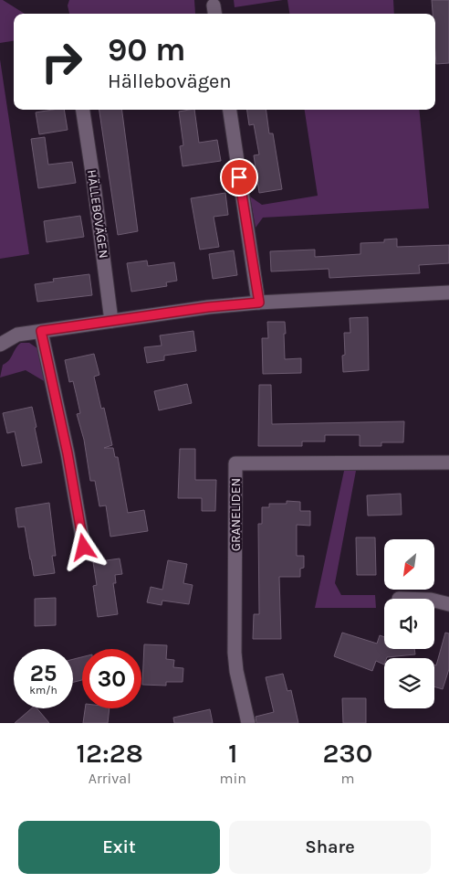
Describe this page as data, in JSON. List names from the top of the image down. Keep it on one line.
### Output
{"streets":{"street":["HÄLLEBOVÄGEN","GRANELIDEN"]},"north":"bottom left","page":{"turn":["90 m","Hällebovägen"],"speed":"25 km/h","limit":"30","eta":["12:28","Arrival","1","min","230","m"],"buttons":["Exit","Share"]}}
